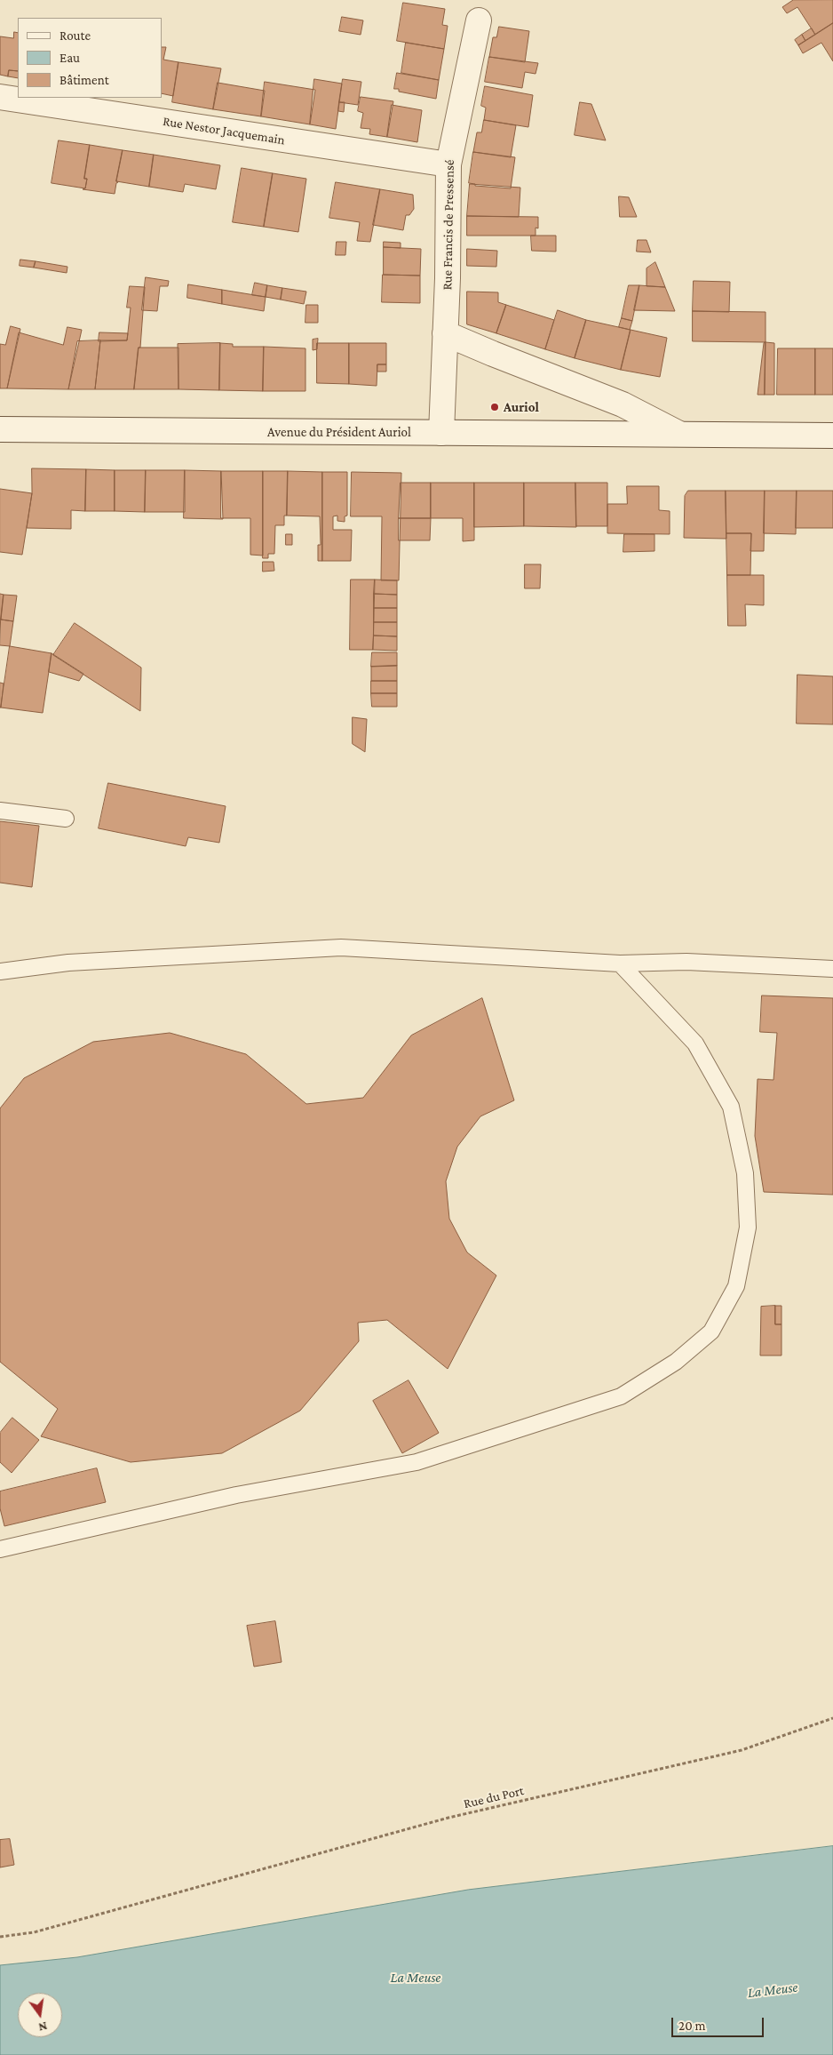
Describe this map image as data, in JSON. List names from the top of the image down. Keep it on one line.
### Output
{"streets":{"street":["Rue Nestor Jacquemain","Rue Francis de Pressensé","Avenue du Président Auriol"],"path":["Rue du Port"]},"crossings":[["Rue Nestor Jacquemain","Rue Francis de Pressensé"],["Rue Francis de Pressensé","Avenue du Président Auriol"]],"water":["La Meuse"],"places":["Auriol"],"legend":["Route","Eau","Bâtiment"],"scale_bar":"20 m","north":"bottom"}
